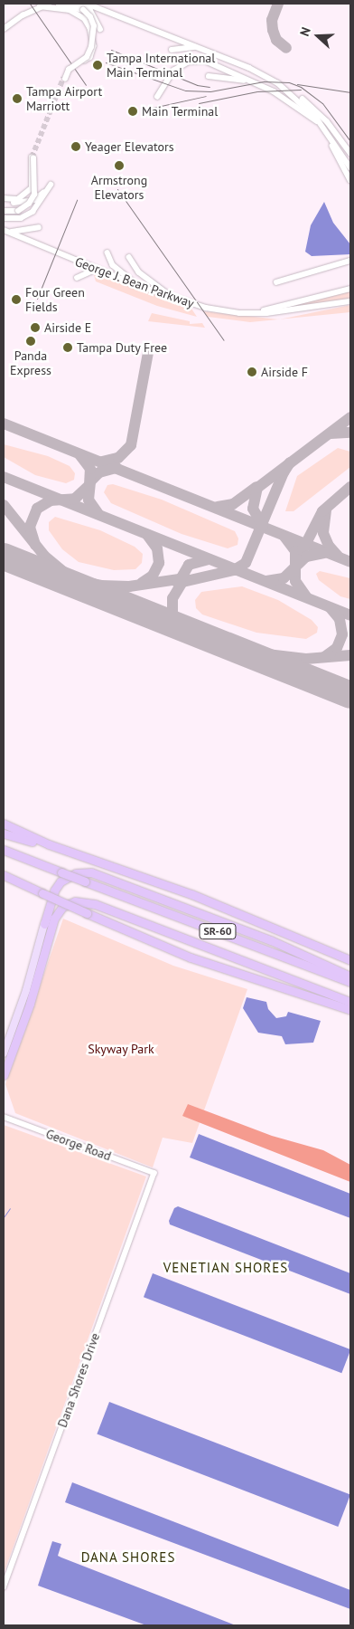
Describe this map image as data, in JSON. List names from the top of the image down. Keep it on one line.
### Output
{"streets":{"highway":["SR-60"],"street":["George J. Bean Parkway","George Road","Dana Shores Drive"]},"crossings":[["George Road","Dana Shores Drive"]],"districts":["VENETIAN SHORES","DANA SHORES"],"parks":["Skyway Park"],"places":["Tampa International Main Terminal","Tampa Airport Marriott","Main Terminal","Yeager Elevators","Armstrong Elevators","Four Green Fields","Airside E","Panda Express","Tampa Duty Free","Airside F"],"north":"left"}
